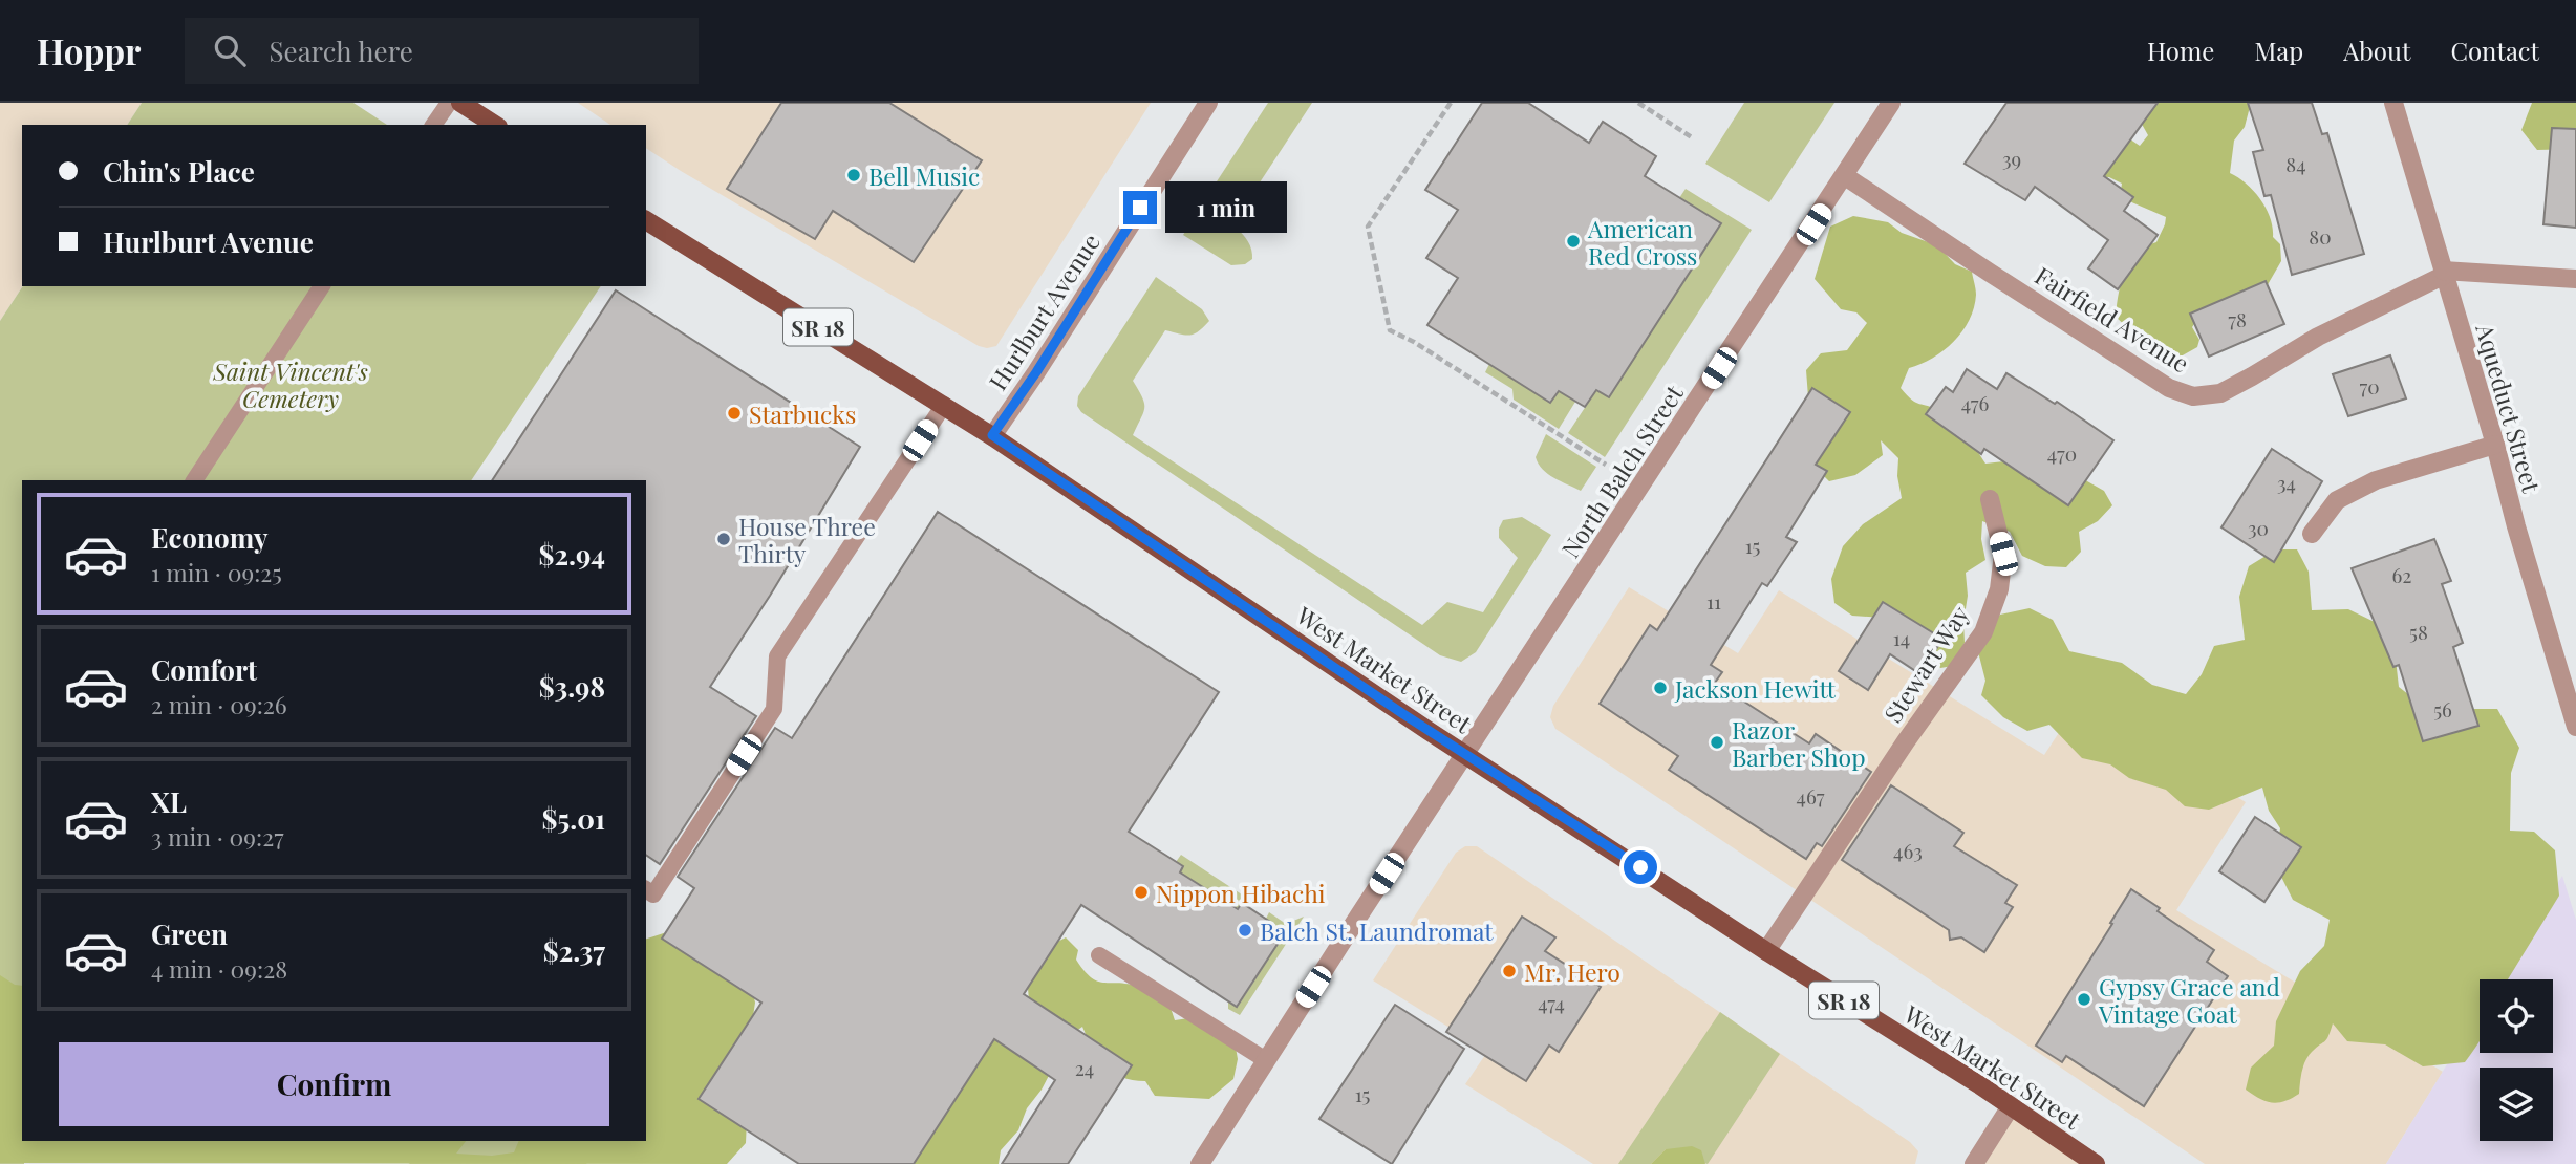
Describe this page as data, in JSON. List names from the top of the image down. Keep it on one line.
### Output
{"streets":{"main road":["SR 18","West Market Street"],"street":["Hurlburt Avenue","Fairfield Avenue","Aqueduct Street","North Balch Street","Stewart Way"]},"crossings":[["Hurlburt Avenue","West Market Street"],["Fairfield Avenue","Aqueduct Street"],["Fairfield Avenue","North Balch Street"],["North Balch Street","West Market Street"],["Stewart Way","West Market Street"]],"parks":["Saint Vincent's Cemetery"],"places":["Bell Music","American Red Cross","Starbucks","House Three Thirty","Jackson Hewitt","Razor Barber Shop","Nippon Hibachi","Balch St. Laundromat","Mr. Hero","Gypsy Grace and Vintage Goat"],"house_numbers":["39","84","80","78","70","476","470","34","30","15","62","11","58","14","56","467","463","474","24","15"],"page":{"header":"Hoppr","search":"Search here","nav":["Home","Map","About","Contact"],"banner":["Chin's Place","Hurlburt Avenue"],"bubble":"1 min","list":[{"name":"Economy","note":"1 min · 09:25","value":"$2.94"},{"name":"Comfort","note":"2 min · 09:26","value":"$3.98"},{"name":"XL","note":"3 min · 09:27","value":"$5.01"},{"name":"Green","note":"4 min · 09:28","value":"$2.37"}],"buttons":"Confirm"}}
